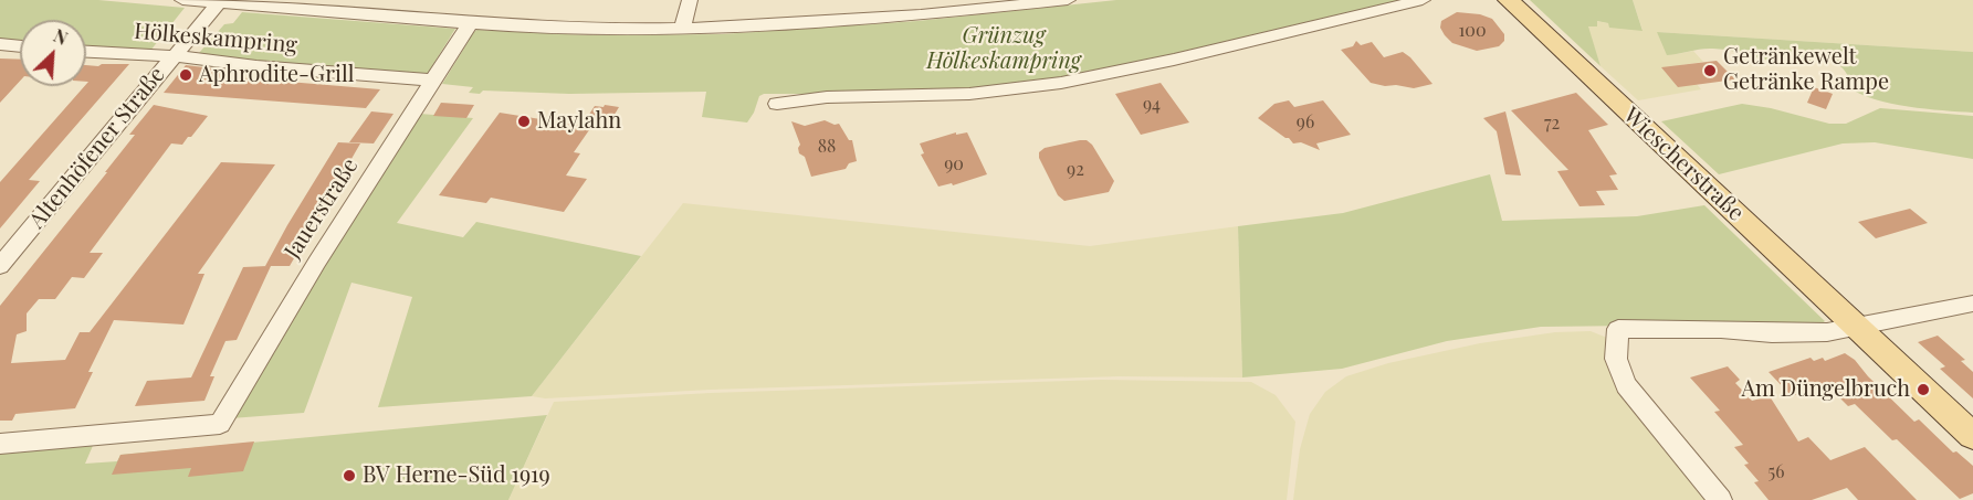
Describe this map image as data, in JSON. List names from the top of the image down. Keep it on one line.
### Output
{"streets":{"main road":["Wiescherstraße"],"street":["Hölkeskampring","Altenhöfener Straße","Jauerstraße"]},"crossings":[["Hölkeskampring","Altenhöfener Straße"],["Hölkeskampring","Jauerstraße"]],"parks":["Grünzug Hölkeskampring"],"places":["Getränkewelt Getränke Rampe","Aphrodite-Grill","Maylahn","Am Düngelbruch","BV Herne-Süd 1919"],"house_numbers":["100","94","96","72","88","90","92","56"],"north":"top right"}
